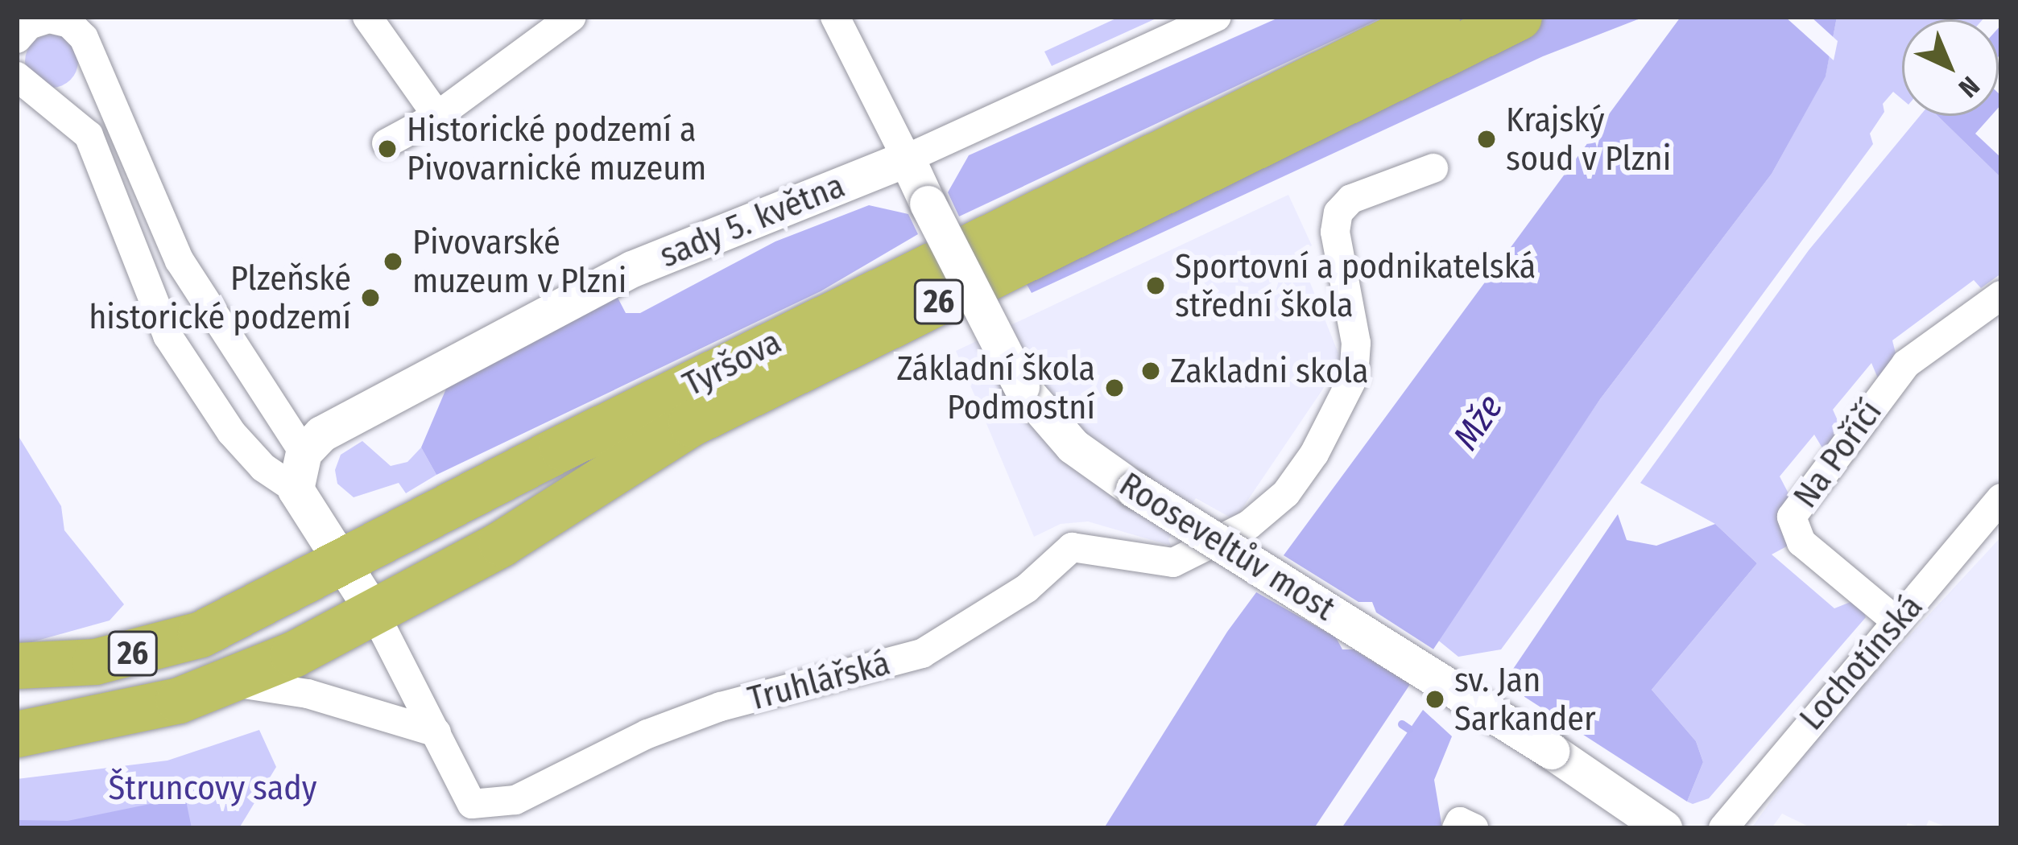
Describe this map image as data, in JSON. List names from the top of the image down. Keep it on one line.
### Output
{"streets":{"main road":["26","Tyršova"],"street":["sady 5. května","Na Poříčí","Rooseveltův most","Lochotínská","Truhlářská"]},"crossings":[["sady 5. května","Rooseveltův most"],["Na Poříčí","Lochotínská"]],"water":["Mže"],"parks":["Štruncovy sady"],"places":["Krajský soud v Plzni","Historické podzemí a Pivovarnické muzeum","Pivovarské muzeum v Plzni","Sportovní a podnikatelská střední škola","Plzeňské historické podzemí","Zakladni skola","Základní škola Podmostní","sv. Jan Sarkander"],"north":"bottom right"}
